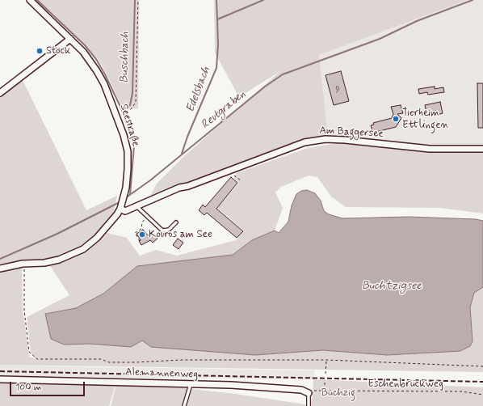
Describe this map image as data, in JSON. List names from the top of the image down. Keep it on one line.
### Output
{"streets":{"street":["Seestraße","Am Baggersee","Alemannenweg"],"path":["Eschenbrückweg"]},"crossings":[["Alemannenweg","Eschenbrückweg"]],"water":["Buschbach","Edelsbach","Reutgraben","Buchtzigsee"],"parks":["Buchzig"],"places":["Stöck","Tierheim Ettlingen","Kouros am See"],"house_numbers":["9"],"scale_bar":"100 m"}
